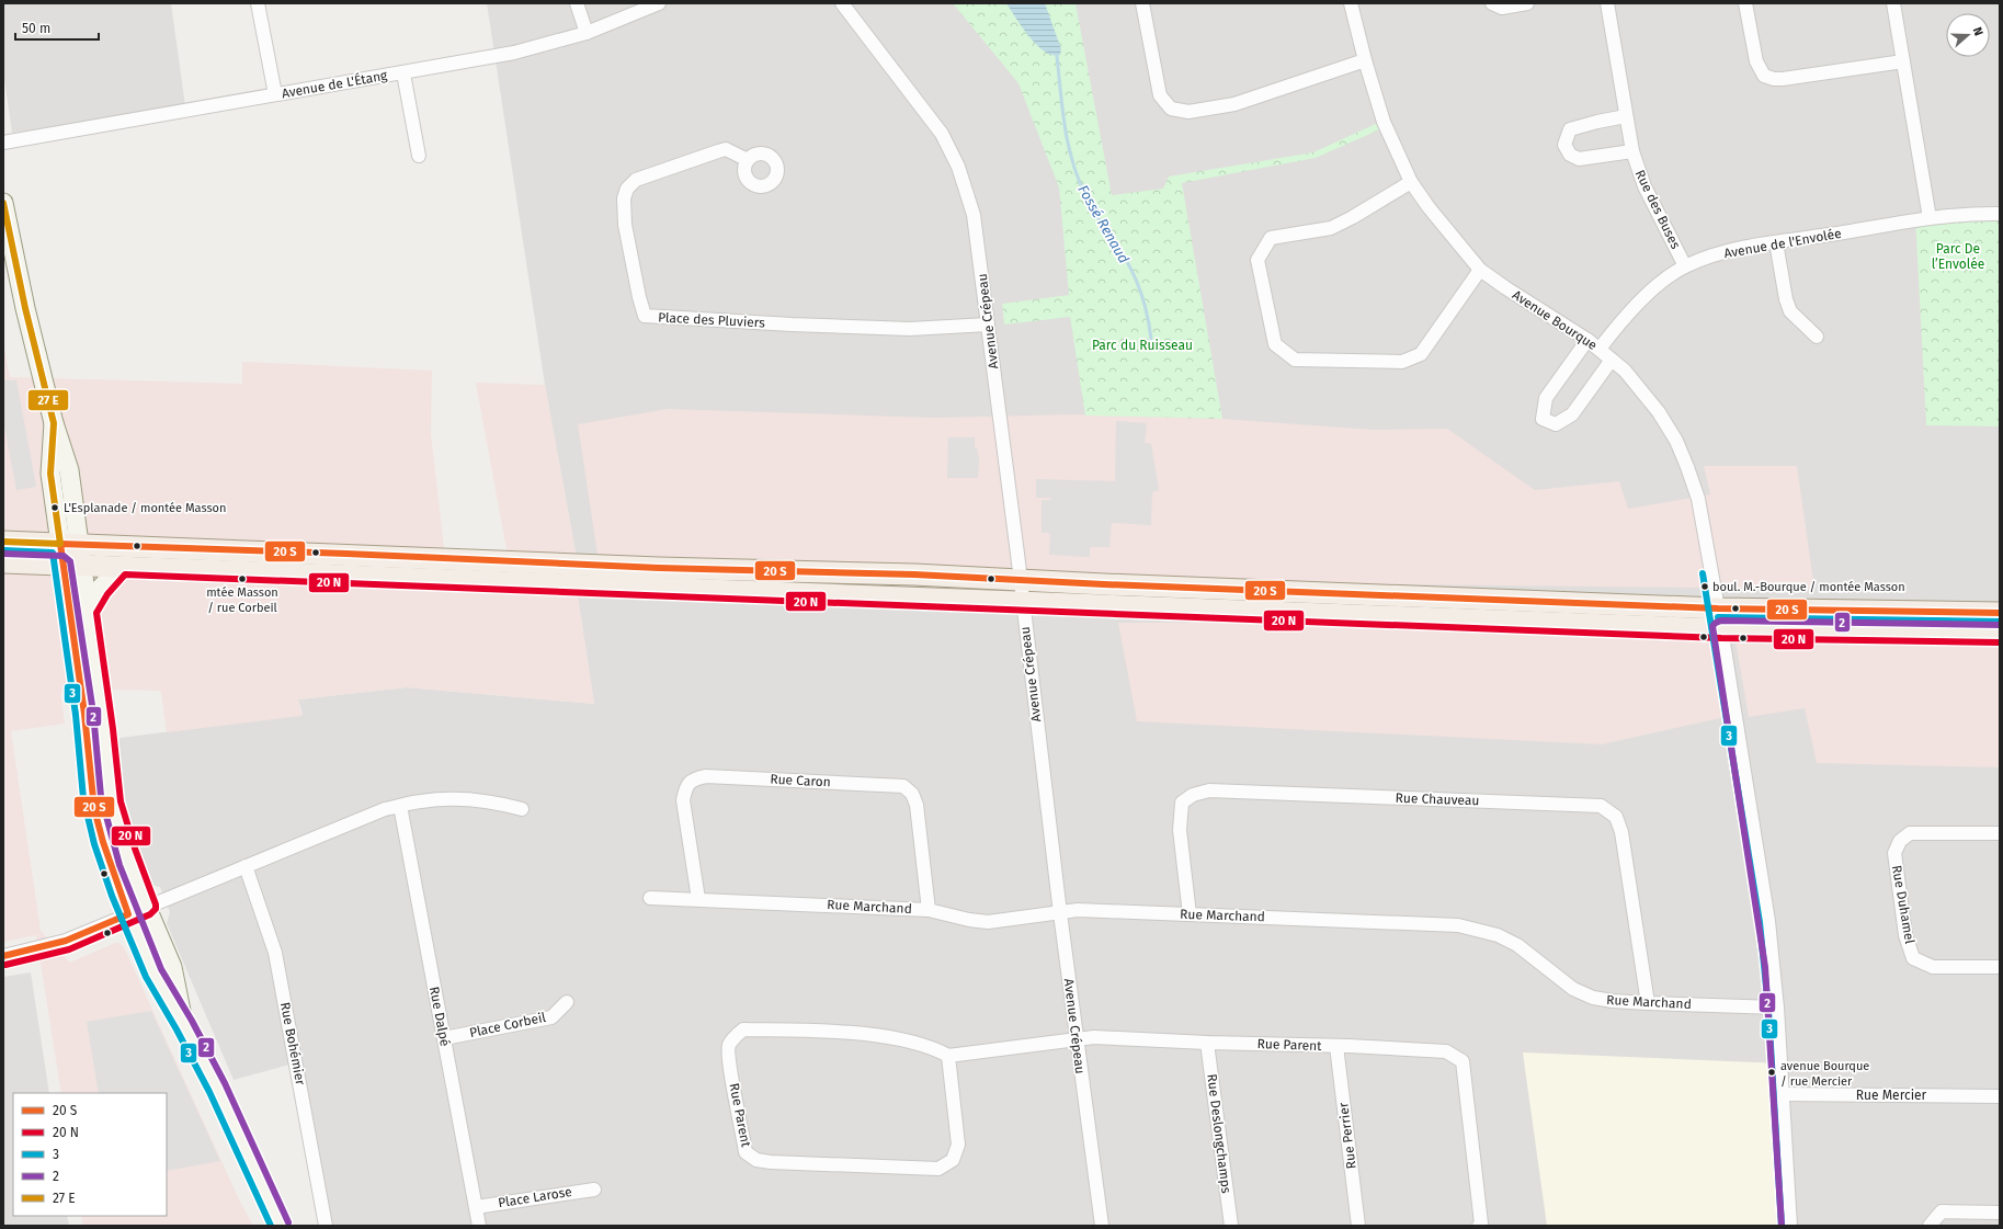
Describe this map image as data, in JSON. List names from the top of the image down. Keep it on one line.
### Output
{"streets":{"street":["Avenue de L'Étang","Rue des Buses","Avenue de l'Envolée","Place des Pluviers","Avenue Bourque","Avenue Crépeau","Rue Caron","Rue Chauveau","Rue Duhamel","Rue Marchand","Rue Dalpé","Place Corbeil","Rue Bohémier","Rue Parent","Rue Mercier","Rue Deslongchamps","Rue Perrier","Place Larose"]},"crossings":[["Rue des Buses","Avenue de l'Envolée"],["Avenue de l'Envolée","Avenue Bourque"],["Place des Pluviers","Avenue Crépeau"],["Avenue Bourque","Rue Marchand"],["Avenue Bourque","Rue Mercier"],["Avenue Crépeau","Rue Marchand"],["Avenue Crépeau","Rue Parent"],["Rue Caron","Rue Marchand"],["Rue Chauveau","Rue Marchand"],["Rue Dalpé","Place Corbeil"],["Rue Dalpé","Place Larose"],["Rue Parent","Rue Deslongchamps"],["Rue Parent","Rue Perrier"]],"water":["Fossé Renaud"],"parks":["Parc De l’Envolée","Parc du Ruisseau"],"places":["L'Esplanade / montée Masson","mtée Masson / rue Corbeil","boul. M.-Bourque / montée Masson","avenue Bourque / rue Mercier"],"lines":["transit line 3","transit line 2"],"legend":["20 S","20 N","3","2","27 E"],"scale_bar":"50 m","north":"right"}
